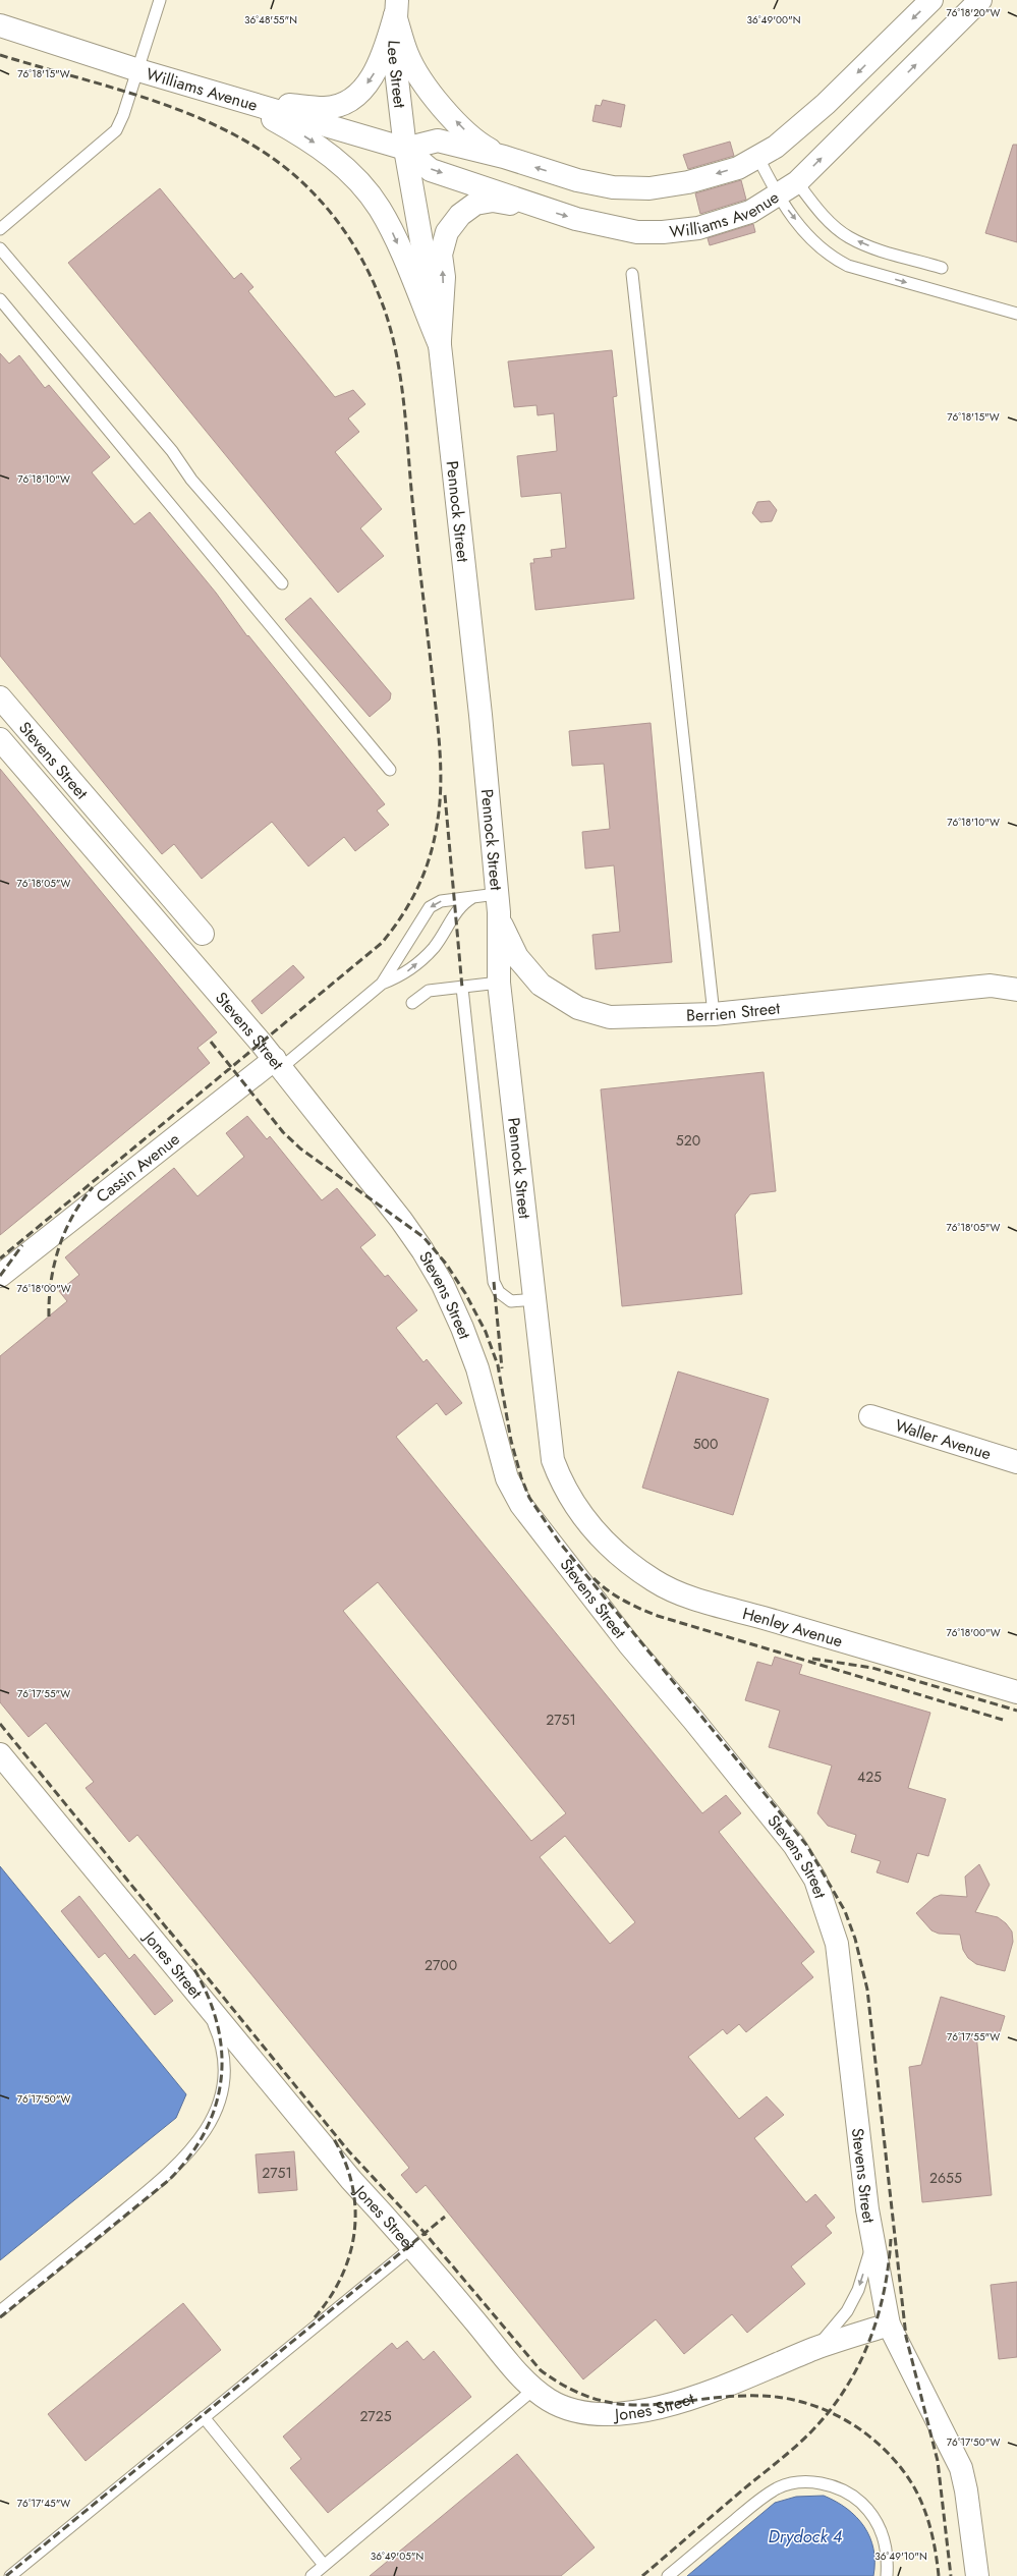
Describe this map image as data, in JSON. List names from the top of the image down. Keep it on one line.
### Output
{"streets":{"street":["Lee Street","Williams Avenue","Pennock Street","Stevens Street","Berrien Street","Cassin Avenue","Waller Avenue","Henley Avenue","Jones Street"]},"crossings":[["Lee Street","Williams Avenue"],["Lee Street","Pennock Street"],["Williams Avenue","Pennock Street"],["Pennock Street","Berrien Street"],["Pennock Street","Henley Avenue"],["Stevens Street","Cassin Avenue"],["Stevens Street","Jones Street"]],"water":["Drydock 4"],"house_numbers":["520","500","2751","425","2700","2751","2655","2725"],"coordinates":["76°18'20\"W","36°48'55\"N","36°49'00\"N","76°18'15\"W","76°18'10\"W","76°18'05\"W","76°18'00\"W","76°17'55\"W","76°17'50\"W","76°17'45\"W","36°49'05\"N","36°49'10\"N"]}
